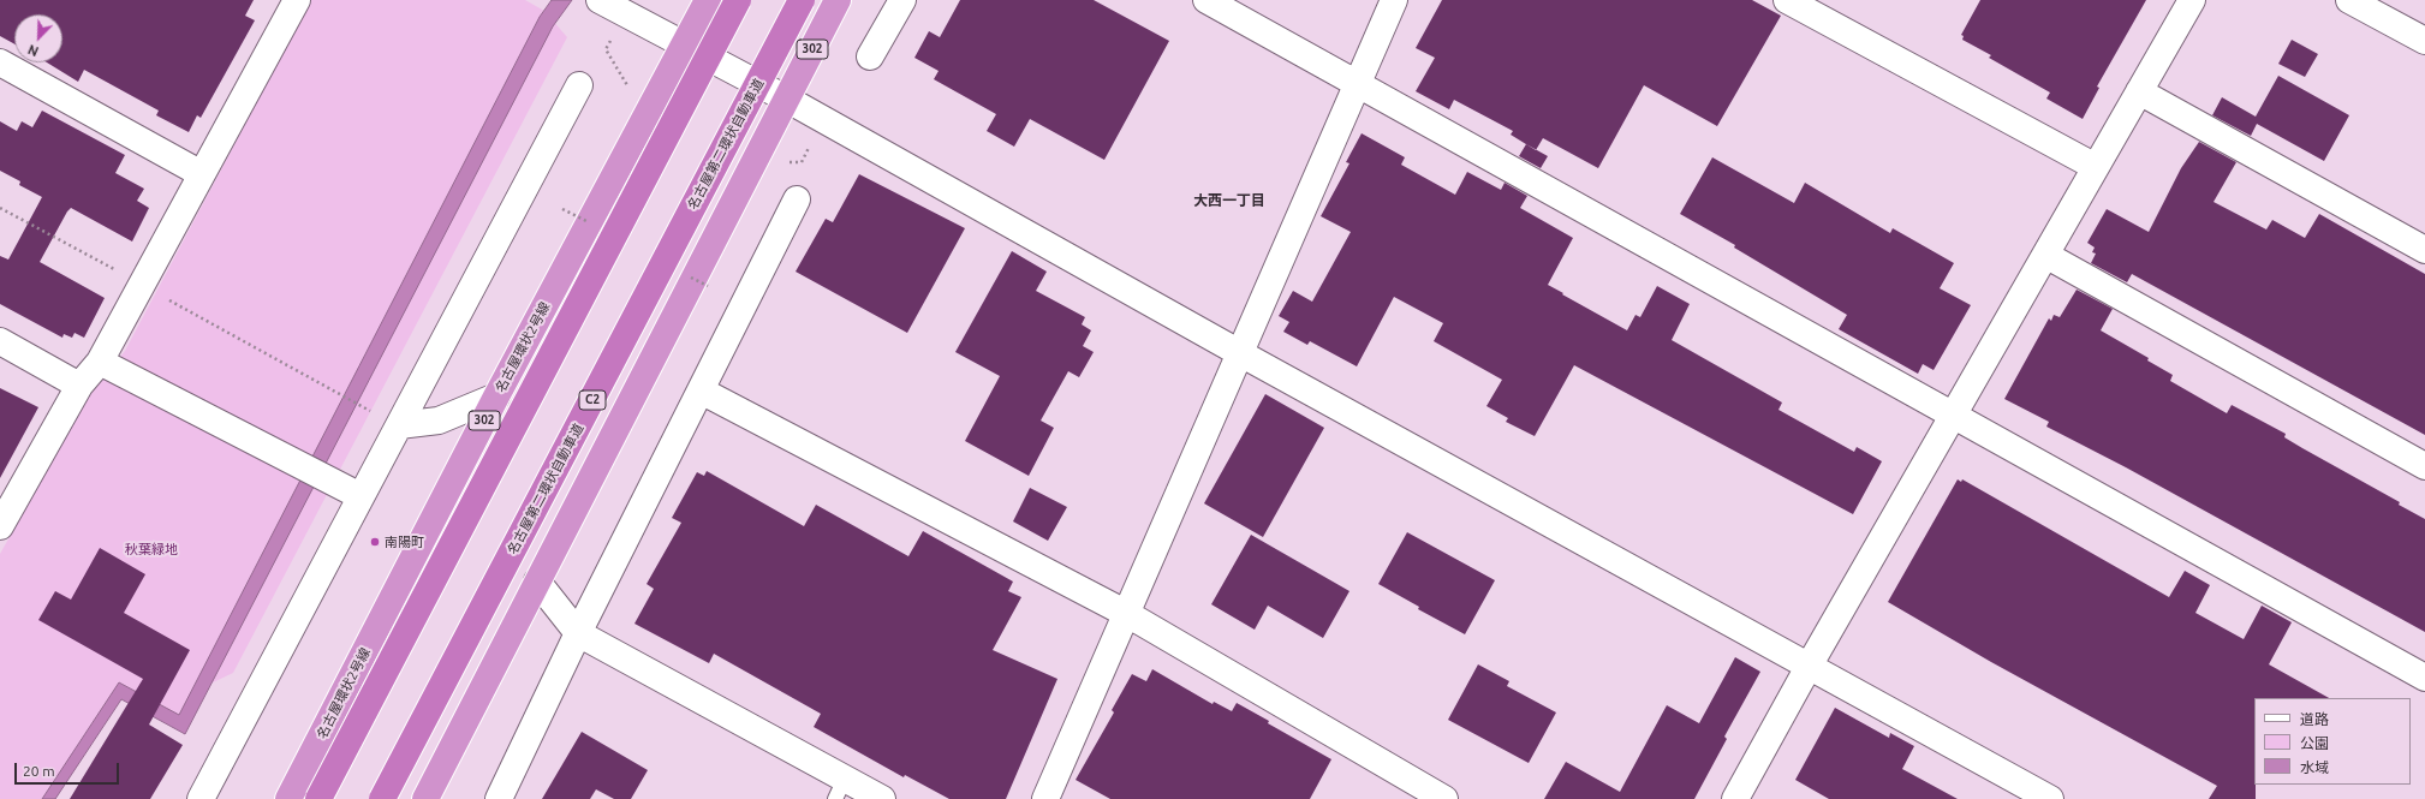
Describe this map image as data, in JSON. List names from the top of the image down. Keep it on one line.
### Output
{"streets":{"highway":["302","名古屋第二環状自動車道","名古屋環状2号線","C2"]},"districts":["大西一丁目"],"parks":["秋葉緑地"],"places":["南陽町"],"legend":["道路","公園","水域"],"scale_bar":"20 m","north":"bottom left"}
